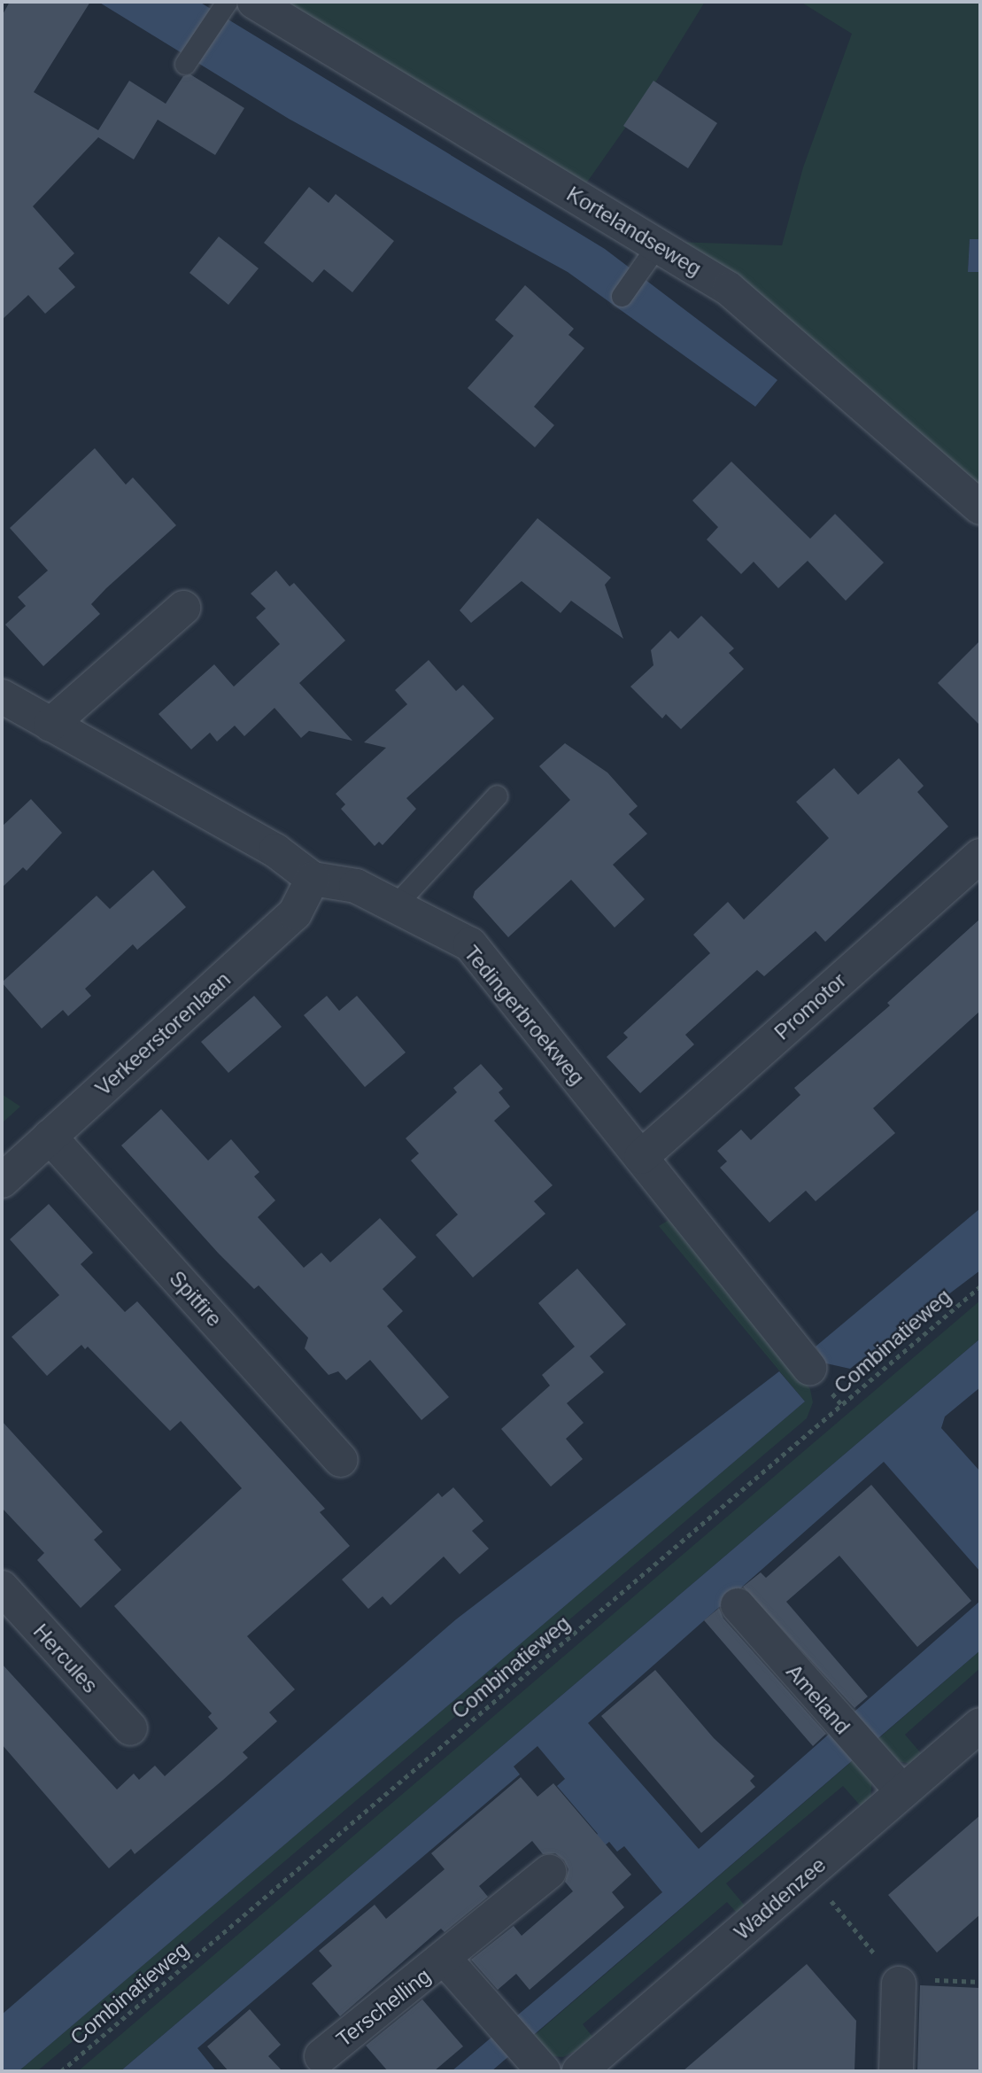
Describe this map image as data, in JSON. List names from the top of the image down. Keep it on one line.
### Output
{"streets":{"street":["Kortelandseweg","Promotor","Tedingerbroekweg","Verkeerstorenlaan","Spitfire","Hercules","Ameland","Waddenzee","Terschelling"],"path":["Combinatieweg"]},"crossings":[["Promotor","Tedingerbroekweg"],["Tedingerbroekweg","Verkeerstorenlaan"],["Verkeerstorenlaan","Spitfire"],["Ameland","Waddenzee"]]}
